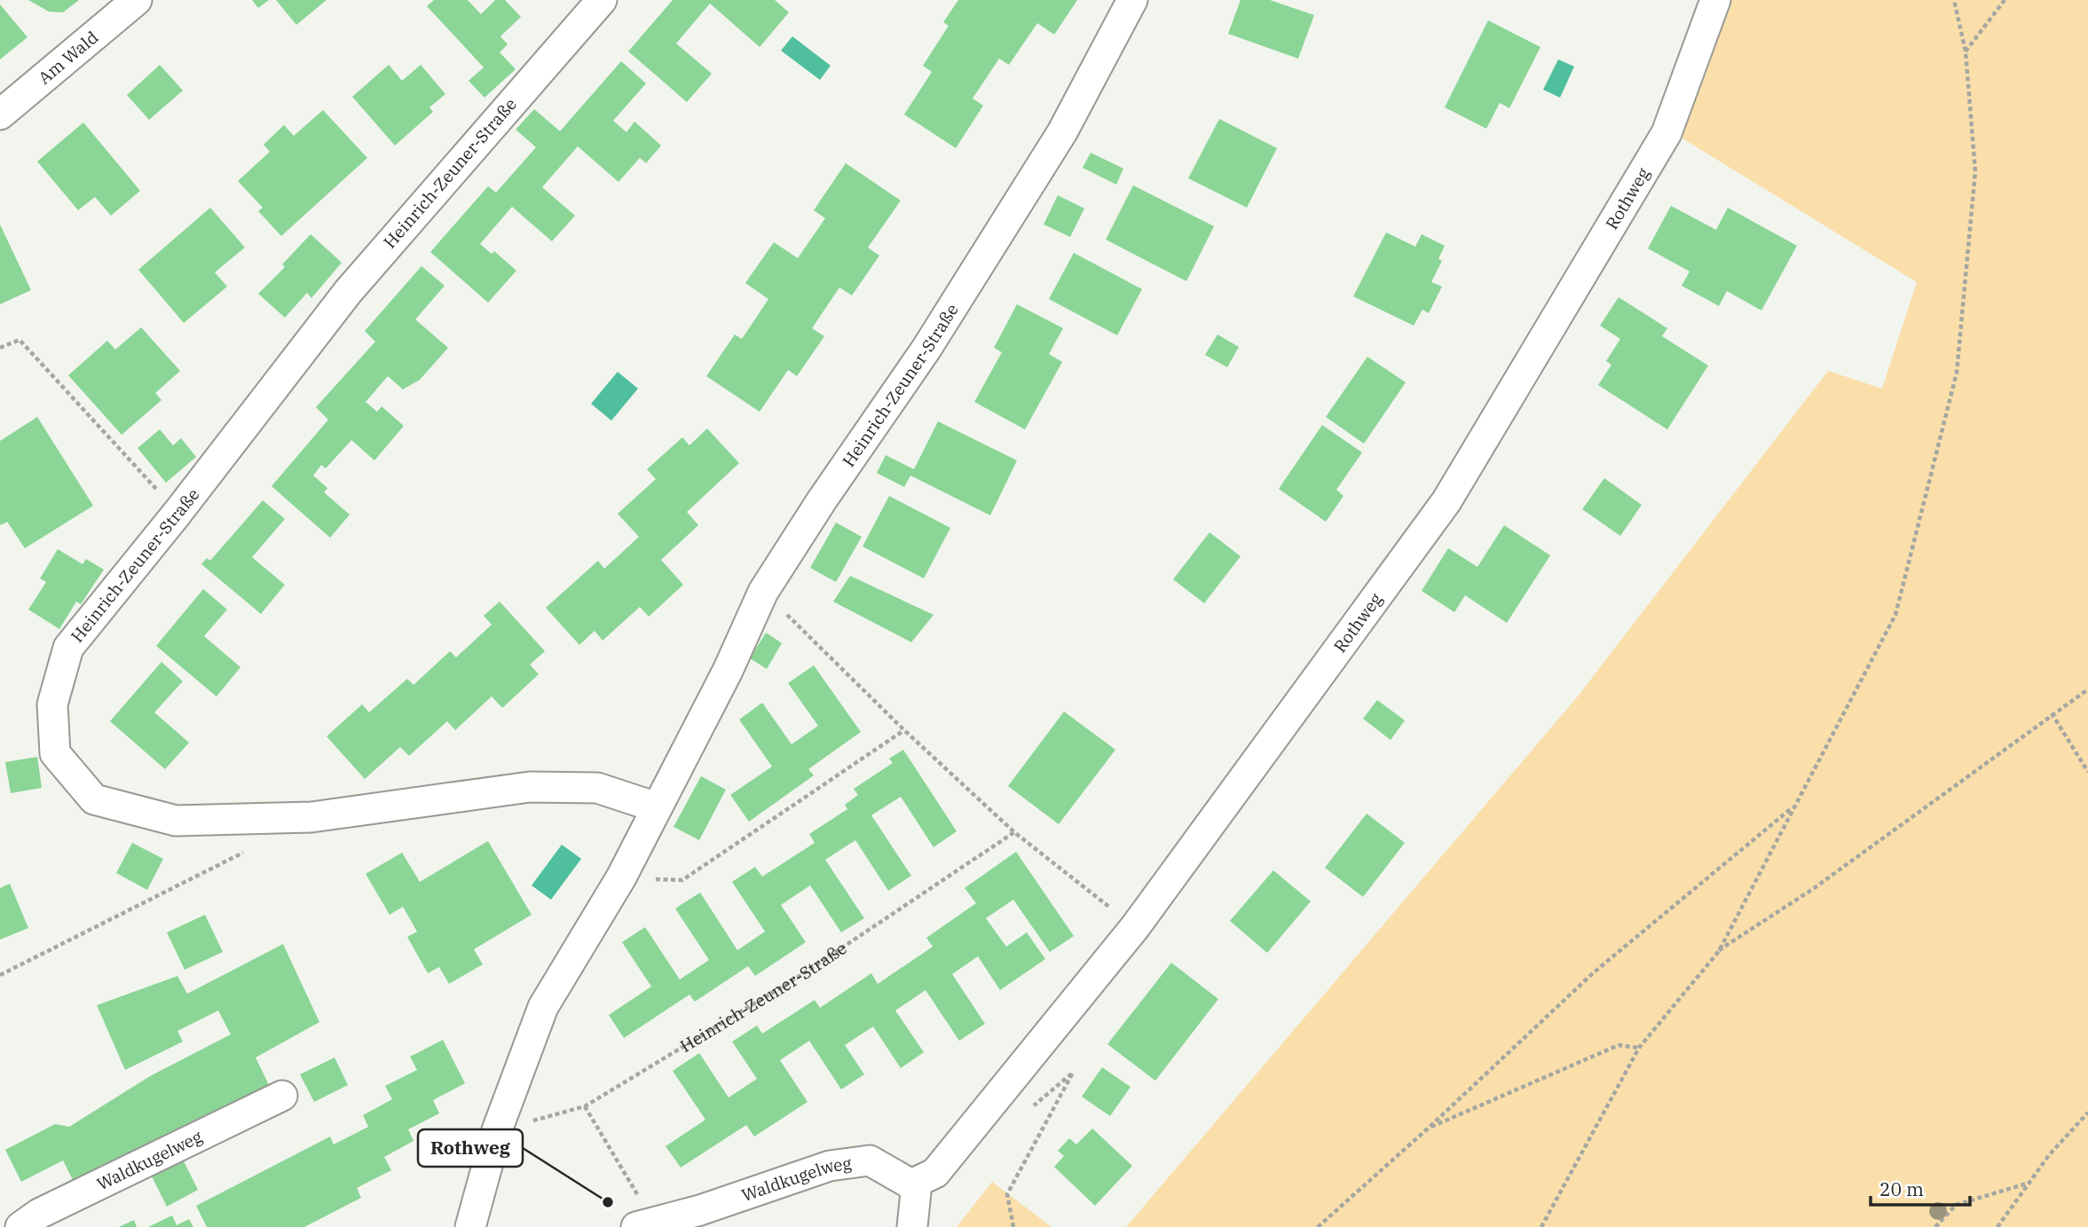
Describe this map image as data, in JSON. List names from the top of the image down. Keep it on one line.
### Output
{"streets":{"street":["Am Wald","Heinrich-Zeuner-Straße","Rothweg","Waldkugelweg"]},"crossings":[["Rothweg","Waldkugelweg"]],"places":["Rothweg"],"scale_bar":"20 m"}
